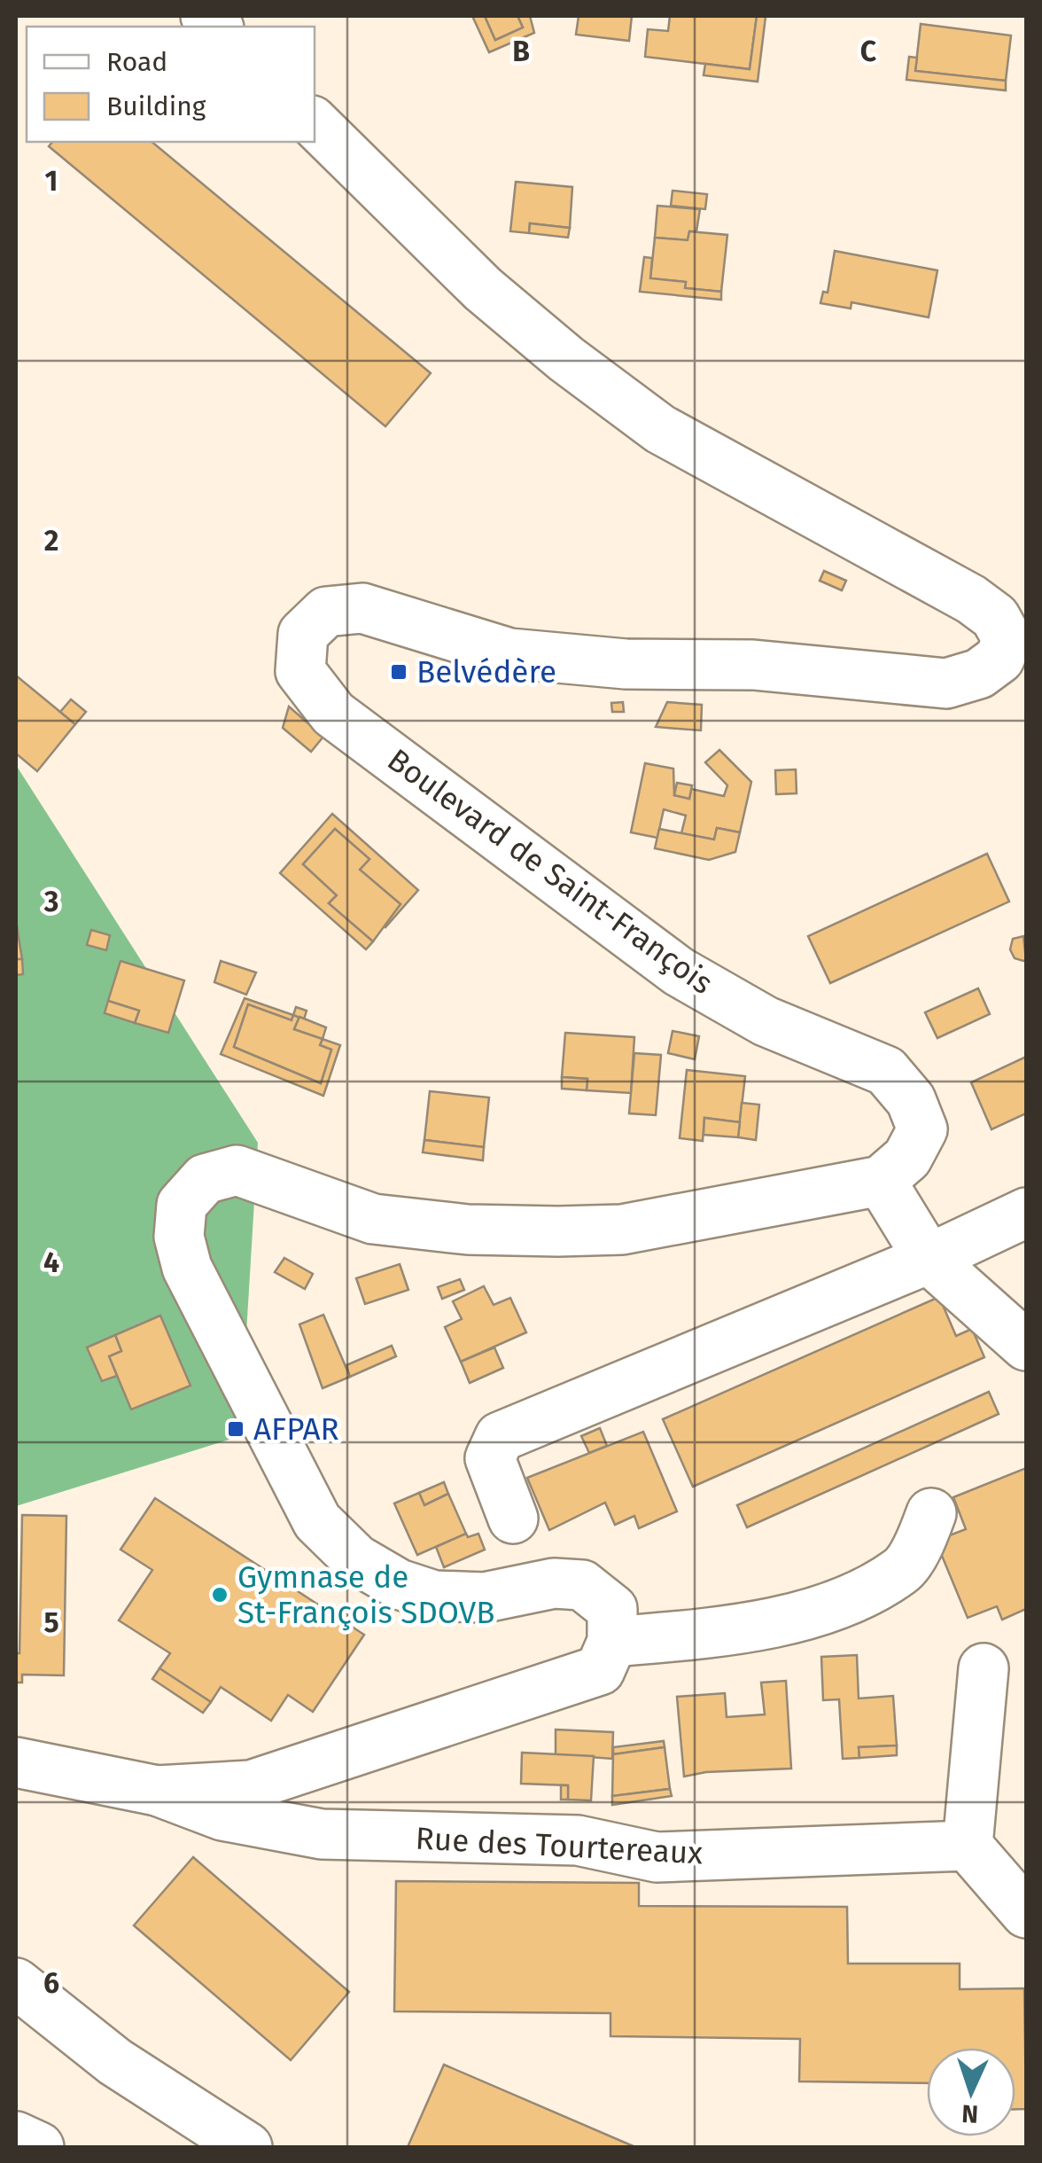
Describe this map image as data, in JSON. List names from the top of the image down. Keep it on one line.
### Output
{"streets":{"main road":["Boulevard de Saint-François","Rue des Tourtereaux"]},"places":{"transit":["Belvédère","AFPAR"],"other":["Gymnase de St-François SDOVB"]},"legend":["Road","Building"],"north":"bottom","grid":{"columns":["B","C"],"rows":["1","2","3","4","5","6"]}}
